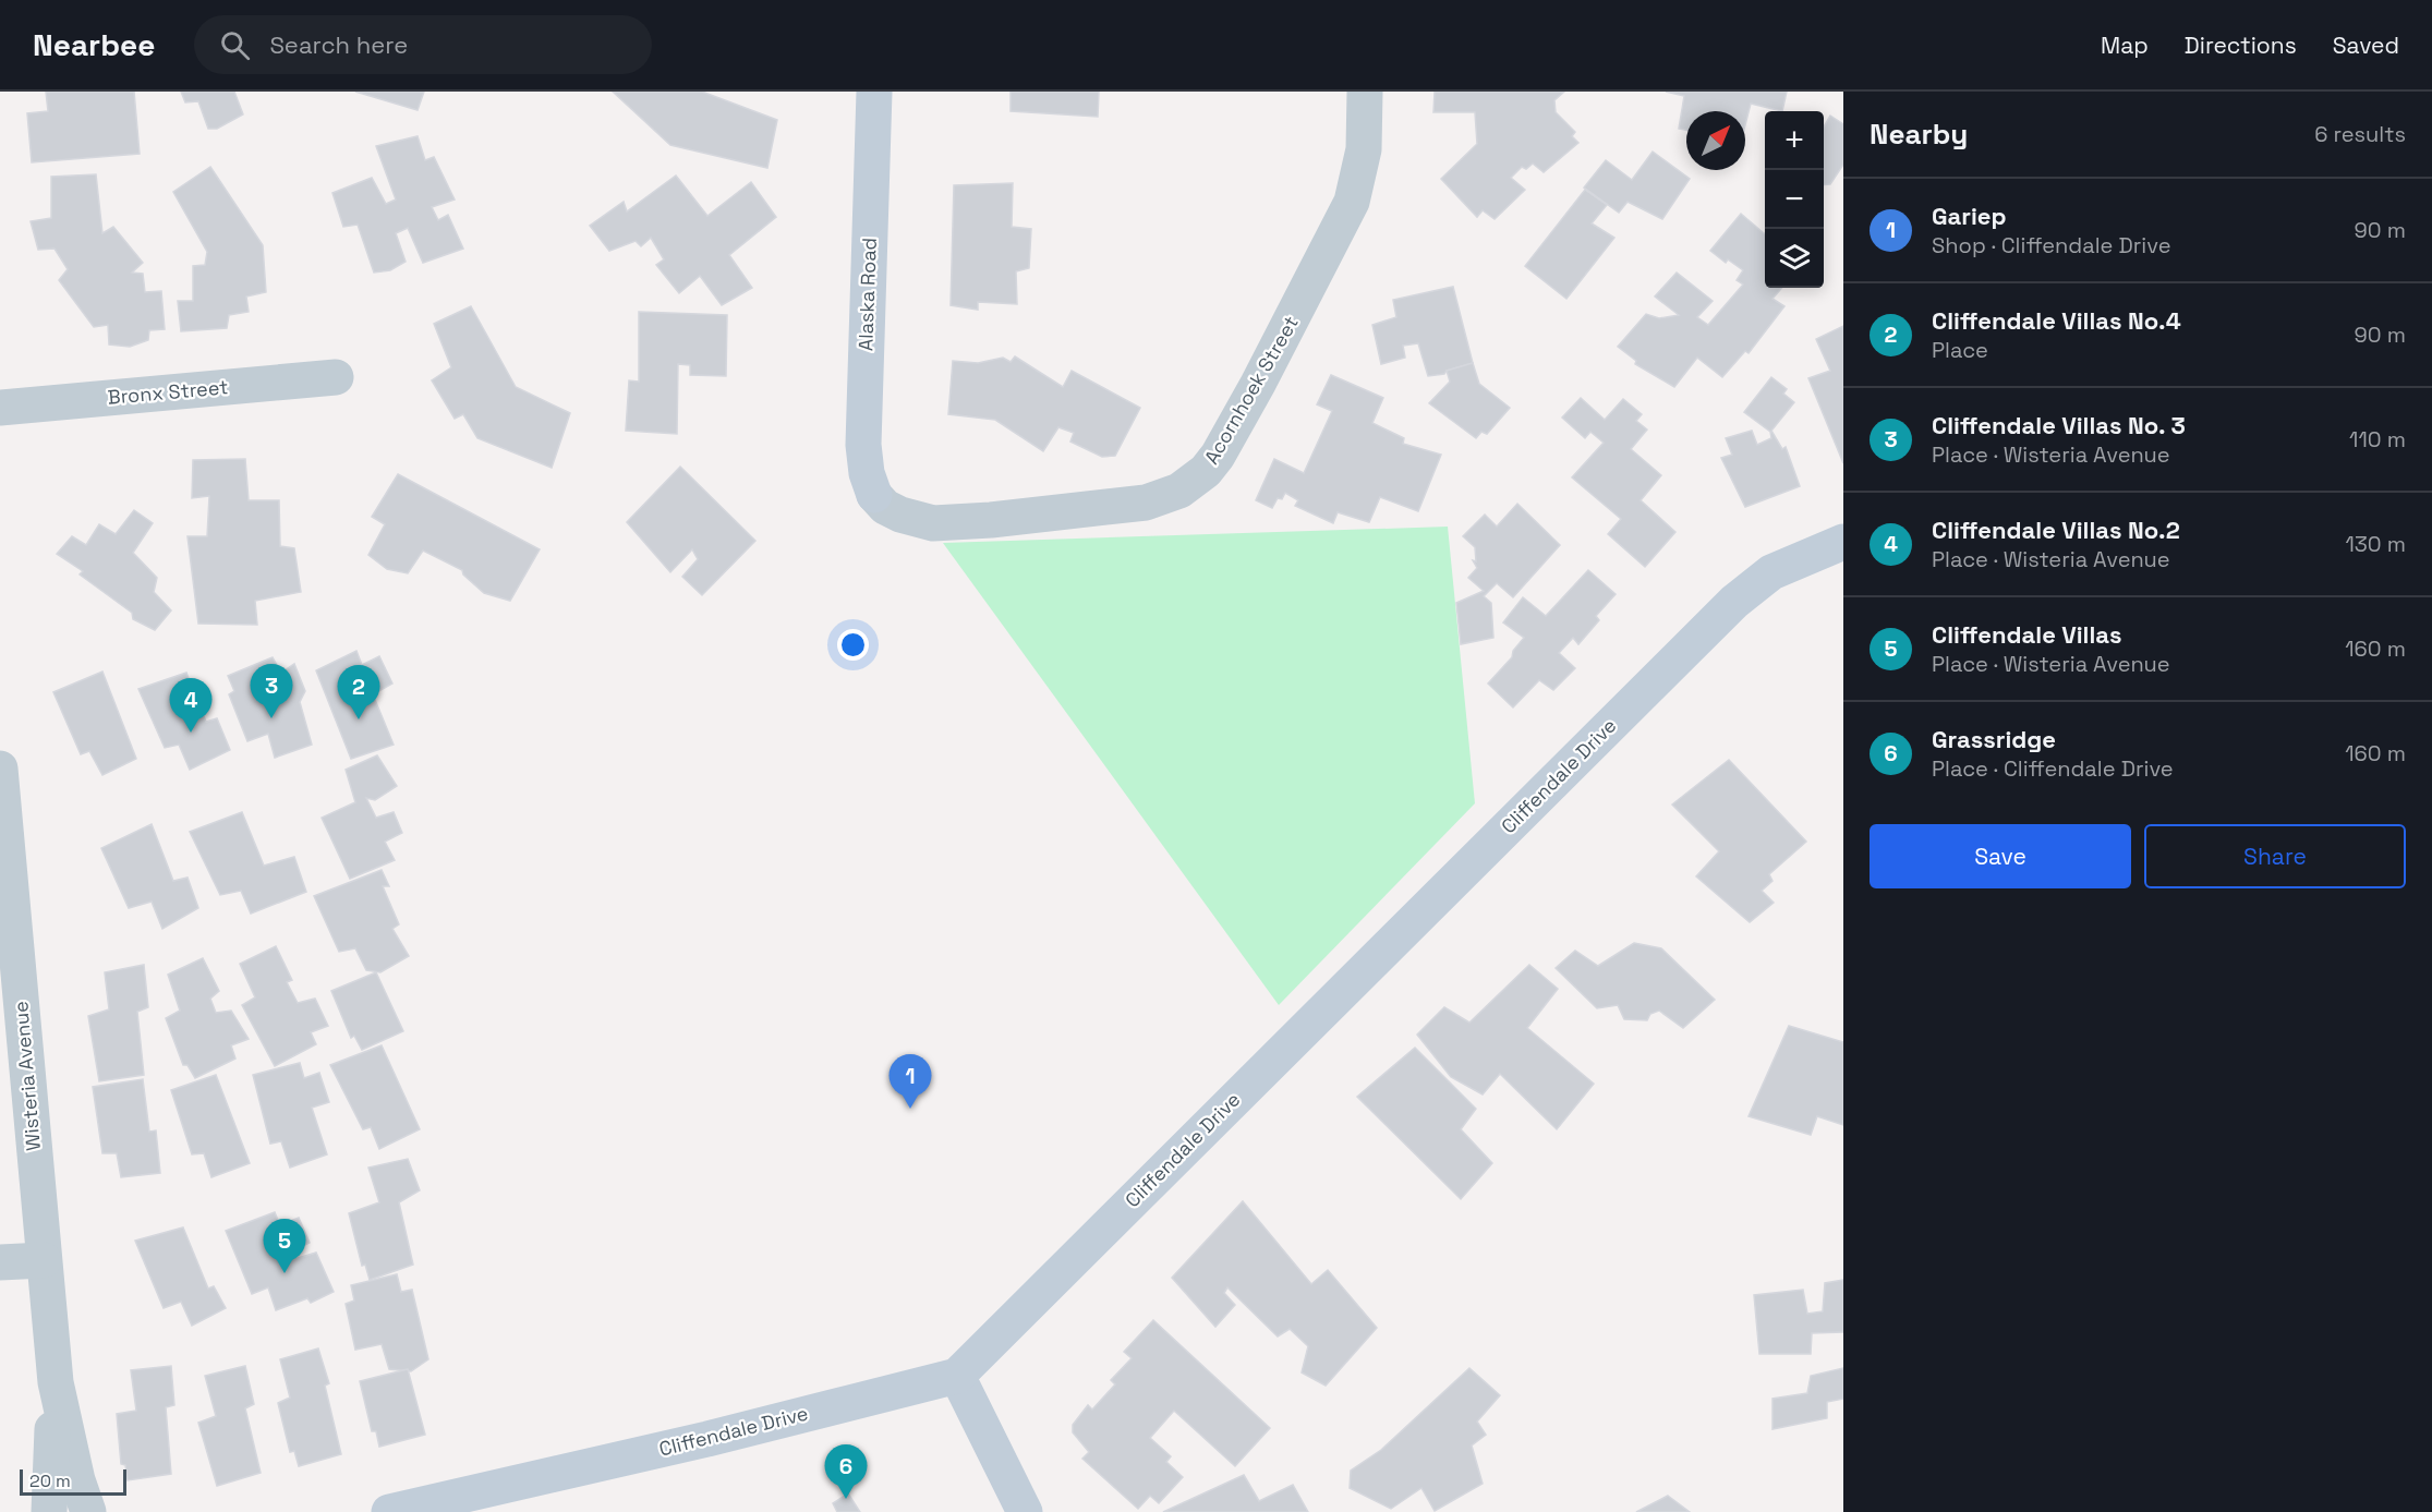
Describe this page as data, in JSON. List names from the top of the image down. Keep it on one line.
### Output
{"streets":{"street":["Alaska Road","Acornhoek Street","Bronx Street","Cliffendale Drive","Wisteria Avenue"]},"crossings":[["Alaska Road","Acornhoek Street"]],"scale_bar":"20 m","north":"top right","page":{"header":"Nearbee","search":"Search here","nav":["Map","Directions","Saved"],"heading":["Nearby","6 results"],"map_buttons":["+","−"],"list":[{"mark":"1","name":"Gariep","note":"Shop · Cliffendale Drive","value":"90 m"},{"mark":"2","name":"Cliffendale Villas No.4","note":"Place","value":"90 m"},{"mark":"3","name":"Cliffendale Villas No. 3","note":"Place · Wisteria Avenue","value":"110 m"},{"mark":"4","name":"Cliffendale Villas No.2","note":"Place · Wisteria Avenue","value":"130 m"},{"mark":"5","name":"Cliffendale Villas","note":"Place · Wisteria Avenue","value":"160 m"},{"mark":"6","name":"Grassridge","note":"Place · Cliffendale Drive","value":"160 m"}],"pins":["3","2","4","1","5","6"],"buttons":["Save","Share"],"scale":"20 m"}}
